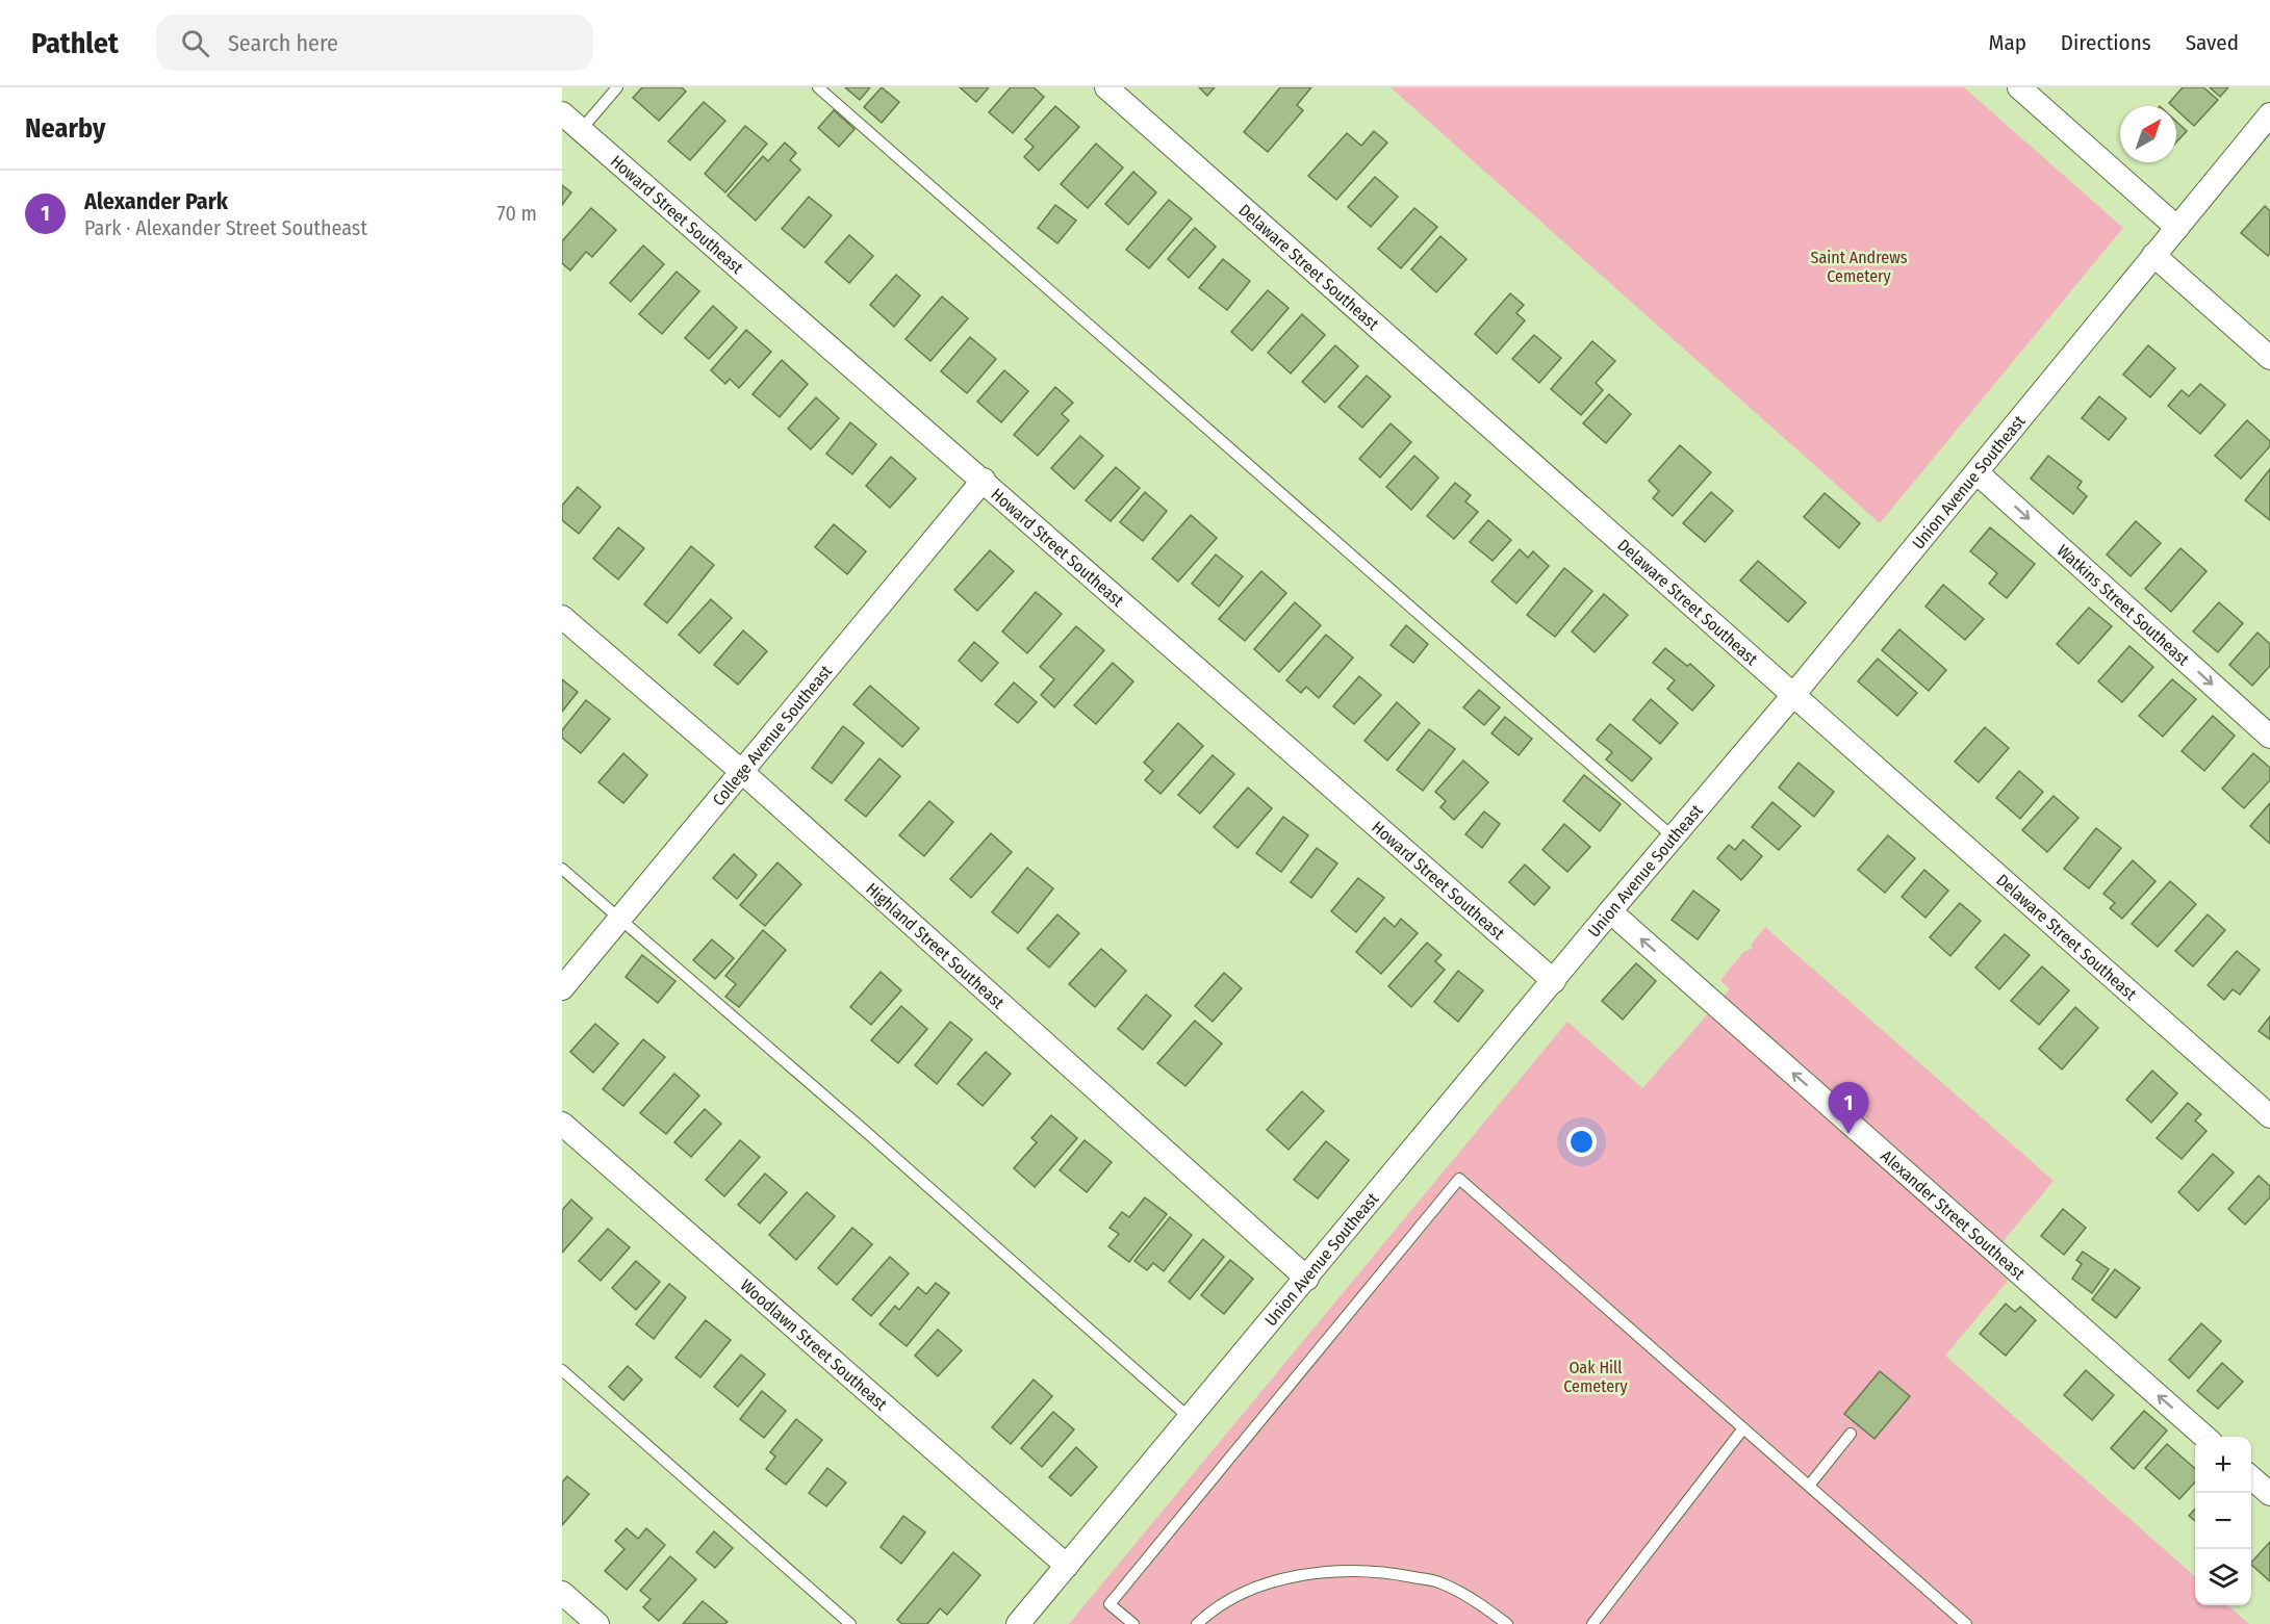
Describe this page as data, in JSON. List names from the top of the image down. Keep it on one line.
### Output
{"streets":{"street":["Howard Street Southeast","Delaware Street Southeast","Union Avenue Southeast","Watkins Street Southeast","College Avenue Southeast","Highland Street Southeast","Alexander Street Southeast","Woodlawn Street Southeast"]},"crossings":[["Howard Street Southeast","Union Avenue Southeast"],["Howard Street Southeast","College Avenue Southeast"],["Delaware Street Southeast","Union Avenue Southeast"],["Union Avenue Southeast","Watkins Street Southeast"],["Union Avenue Southeast","Highland Street Southeast"],["Union Avenue Southeast","Alexander Street Southeast"],["Union Avenue Southeast","Woodlawn Street Southeast"],["College Avenue Southeast","Highland Street Southeast"]],"one_way":["Watkins Street Southeast","Alexander Street Southeast"],"parks":["Saint Andrews Cemetery","Oak Hill Cemetery"],"north":"top right","page":{"header":"Pathlet","search":"Search here","nav":["Map","Directions","Saved"],"heading":"Nearby","list":[{"mark":"1","name":"Alexander Park","note":"Park · Alexander Street Southeast","value":"70 m"}],"pins":"1","map_buttons":["+","−"]}}
